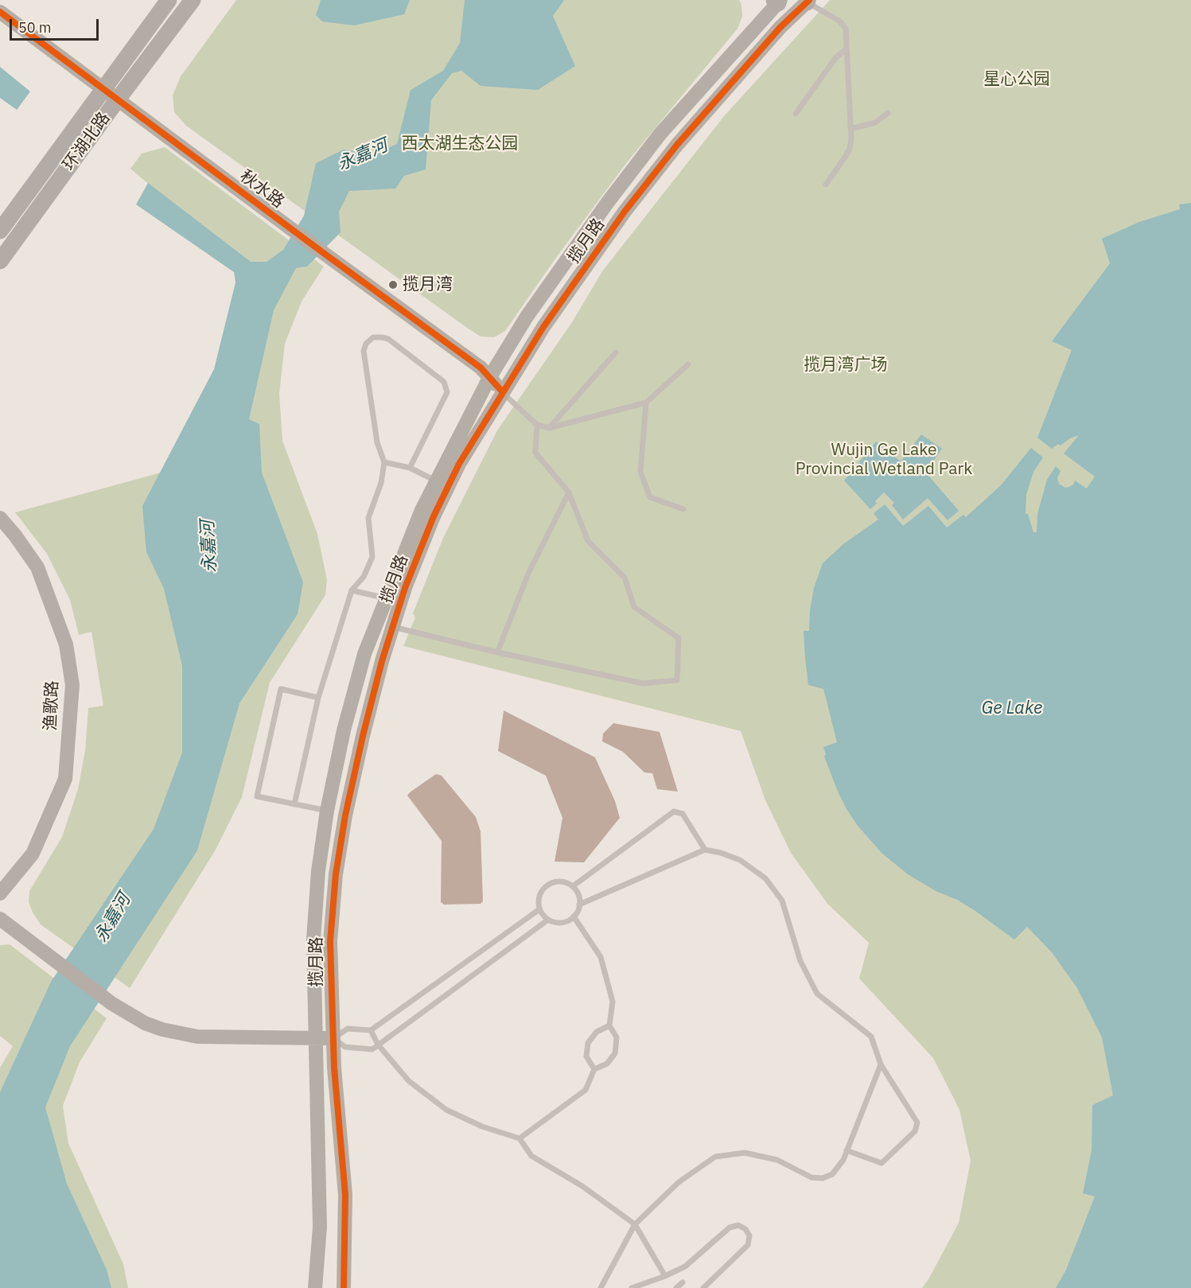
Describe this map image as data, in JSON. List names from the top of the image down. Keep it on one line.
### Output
{"streets":{"main road":["环湖北路"],"street":["秋水路","揽月路","渔歌路"]},"crossings":[["环湖北路","秋水路"],["秋水路","揽月路"]],"water":["永嘉河","Ge Lake"],"parks":["星心公园","西太湖生态公园","揽月湾广场","Wujin Ge Lake Provincial Wetland Park"],"places":["揽月湾"],"scale_bar":"50 m"}
